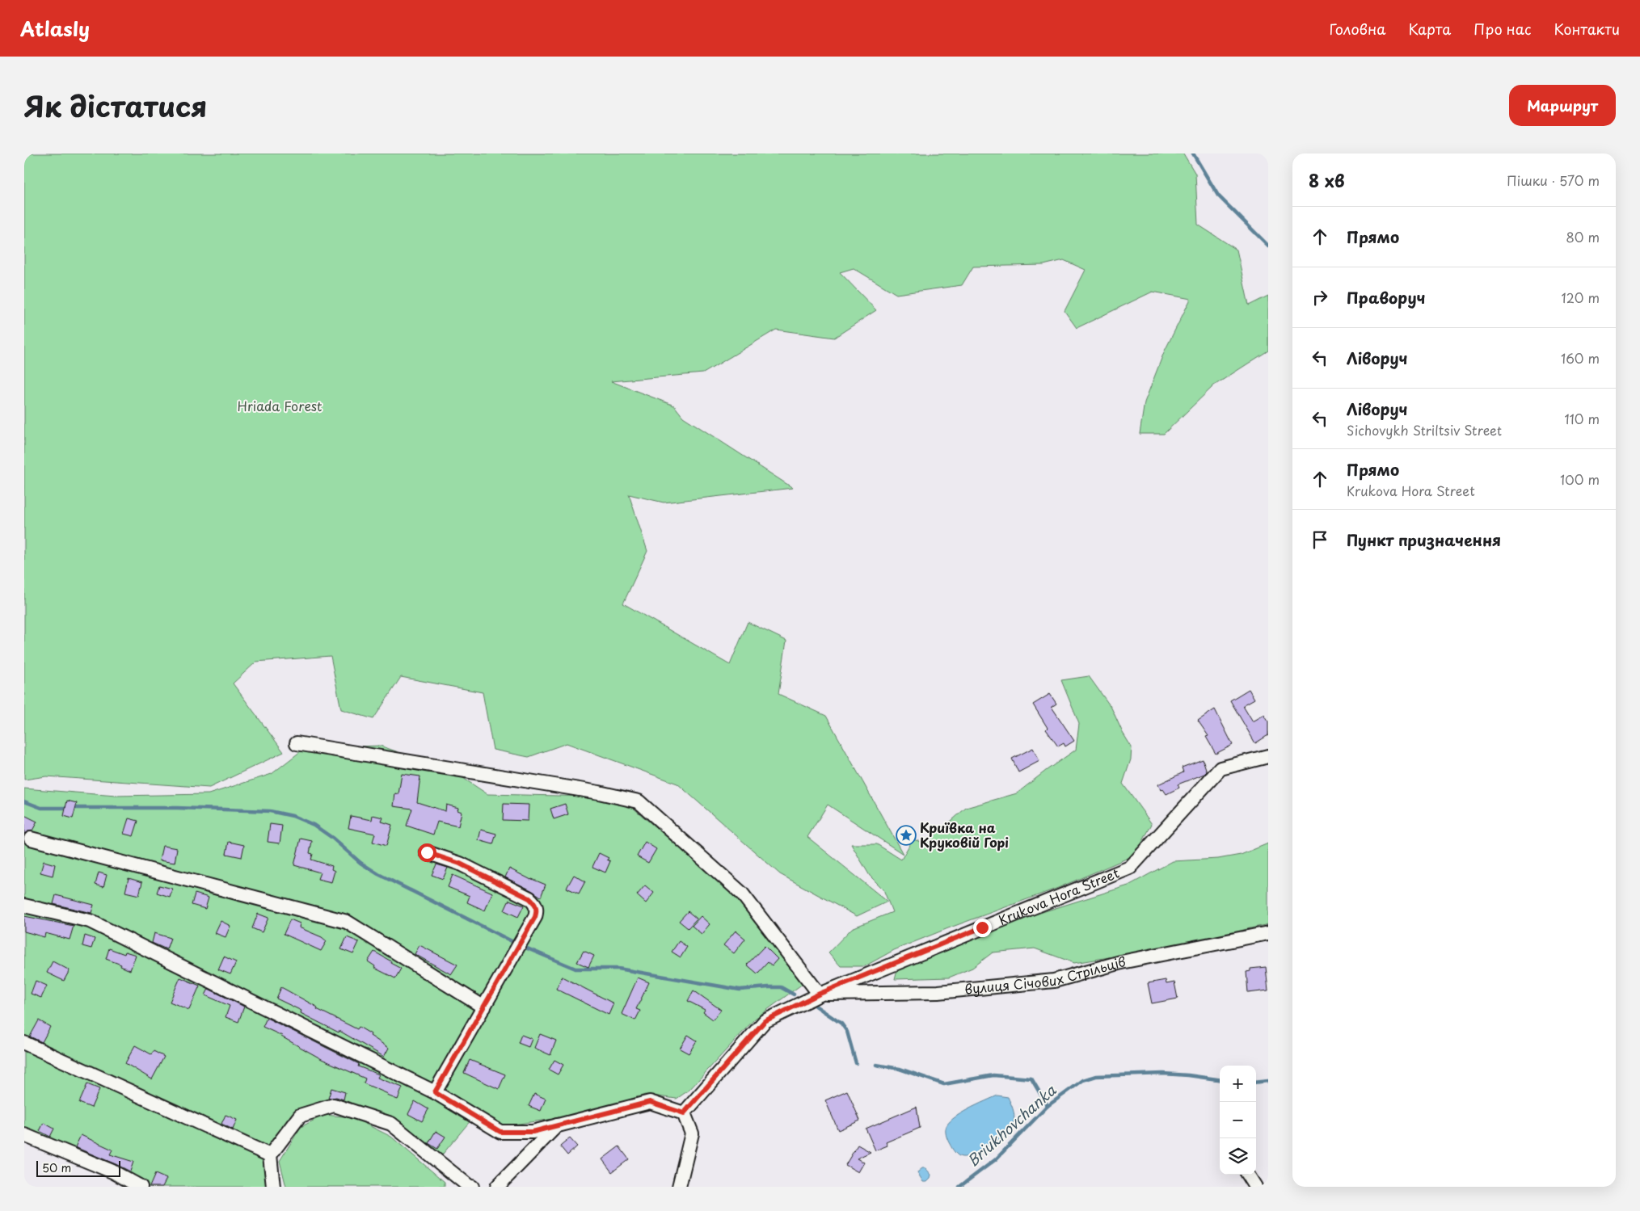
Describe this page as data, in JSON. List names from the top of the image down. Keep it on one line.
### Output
{"streets":{"street":["Krukova Hora Street","вулиця Січових Стрільців"]},"crossings":[["Krukova Hora Street","вулиця Січових Стрільців"]],"water":["Briukhovchanka"],"parks":["Hriada Forest"],"places":{"place":["Криївка на Круковій Горі"]},"scale_bar":"50 m","page":{"header":"Atlasly","nav":["Головна","Карта","Про нас","Контакти"],"title":"Як дістатися","buttons":"Маршрут","heading":["8 хв","Пішки · 570 m"],"list":[["Прямо","80 m"],["Праворуч","120 m"],["Ліворуч","160 m"],["Ліворуч","Sichovykh Striltsiv Street","110 m"],["Прямо","Krukova Hora Street","100 m"],"Пункт призначення"],"map_buttons":["+","−"],"scale":"50 m"}}
